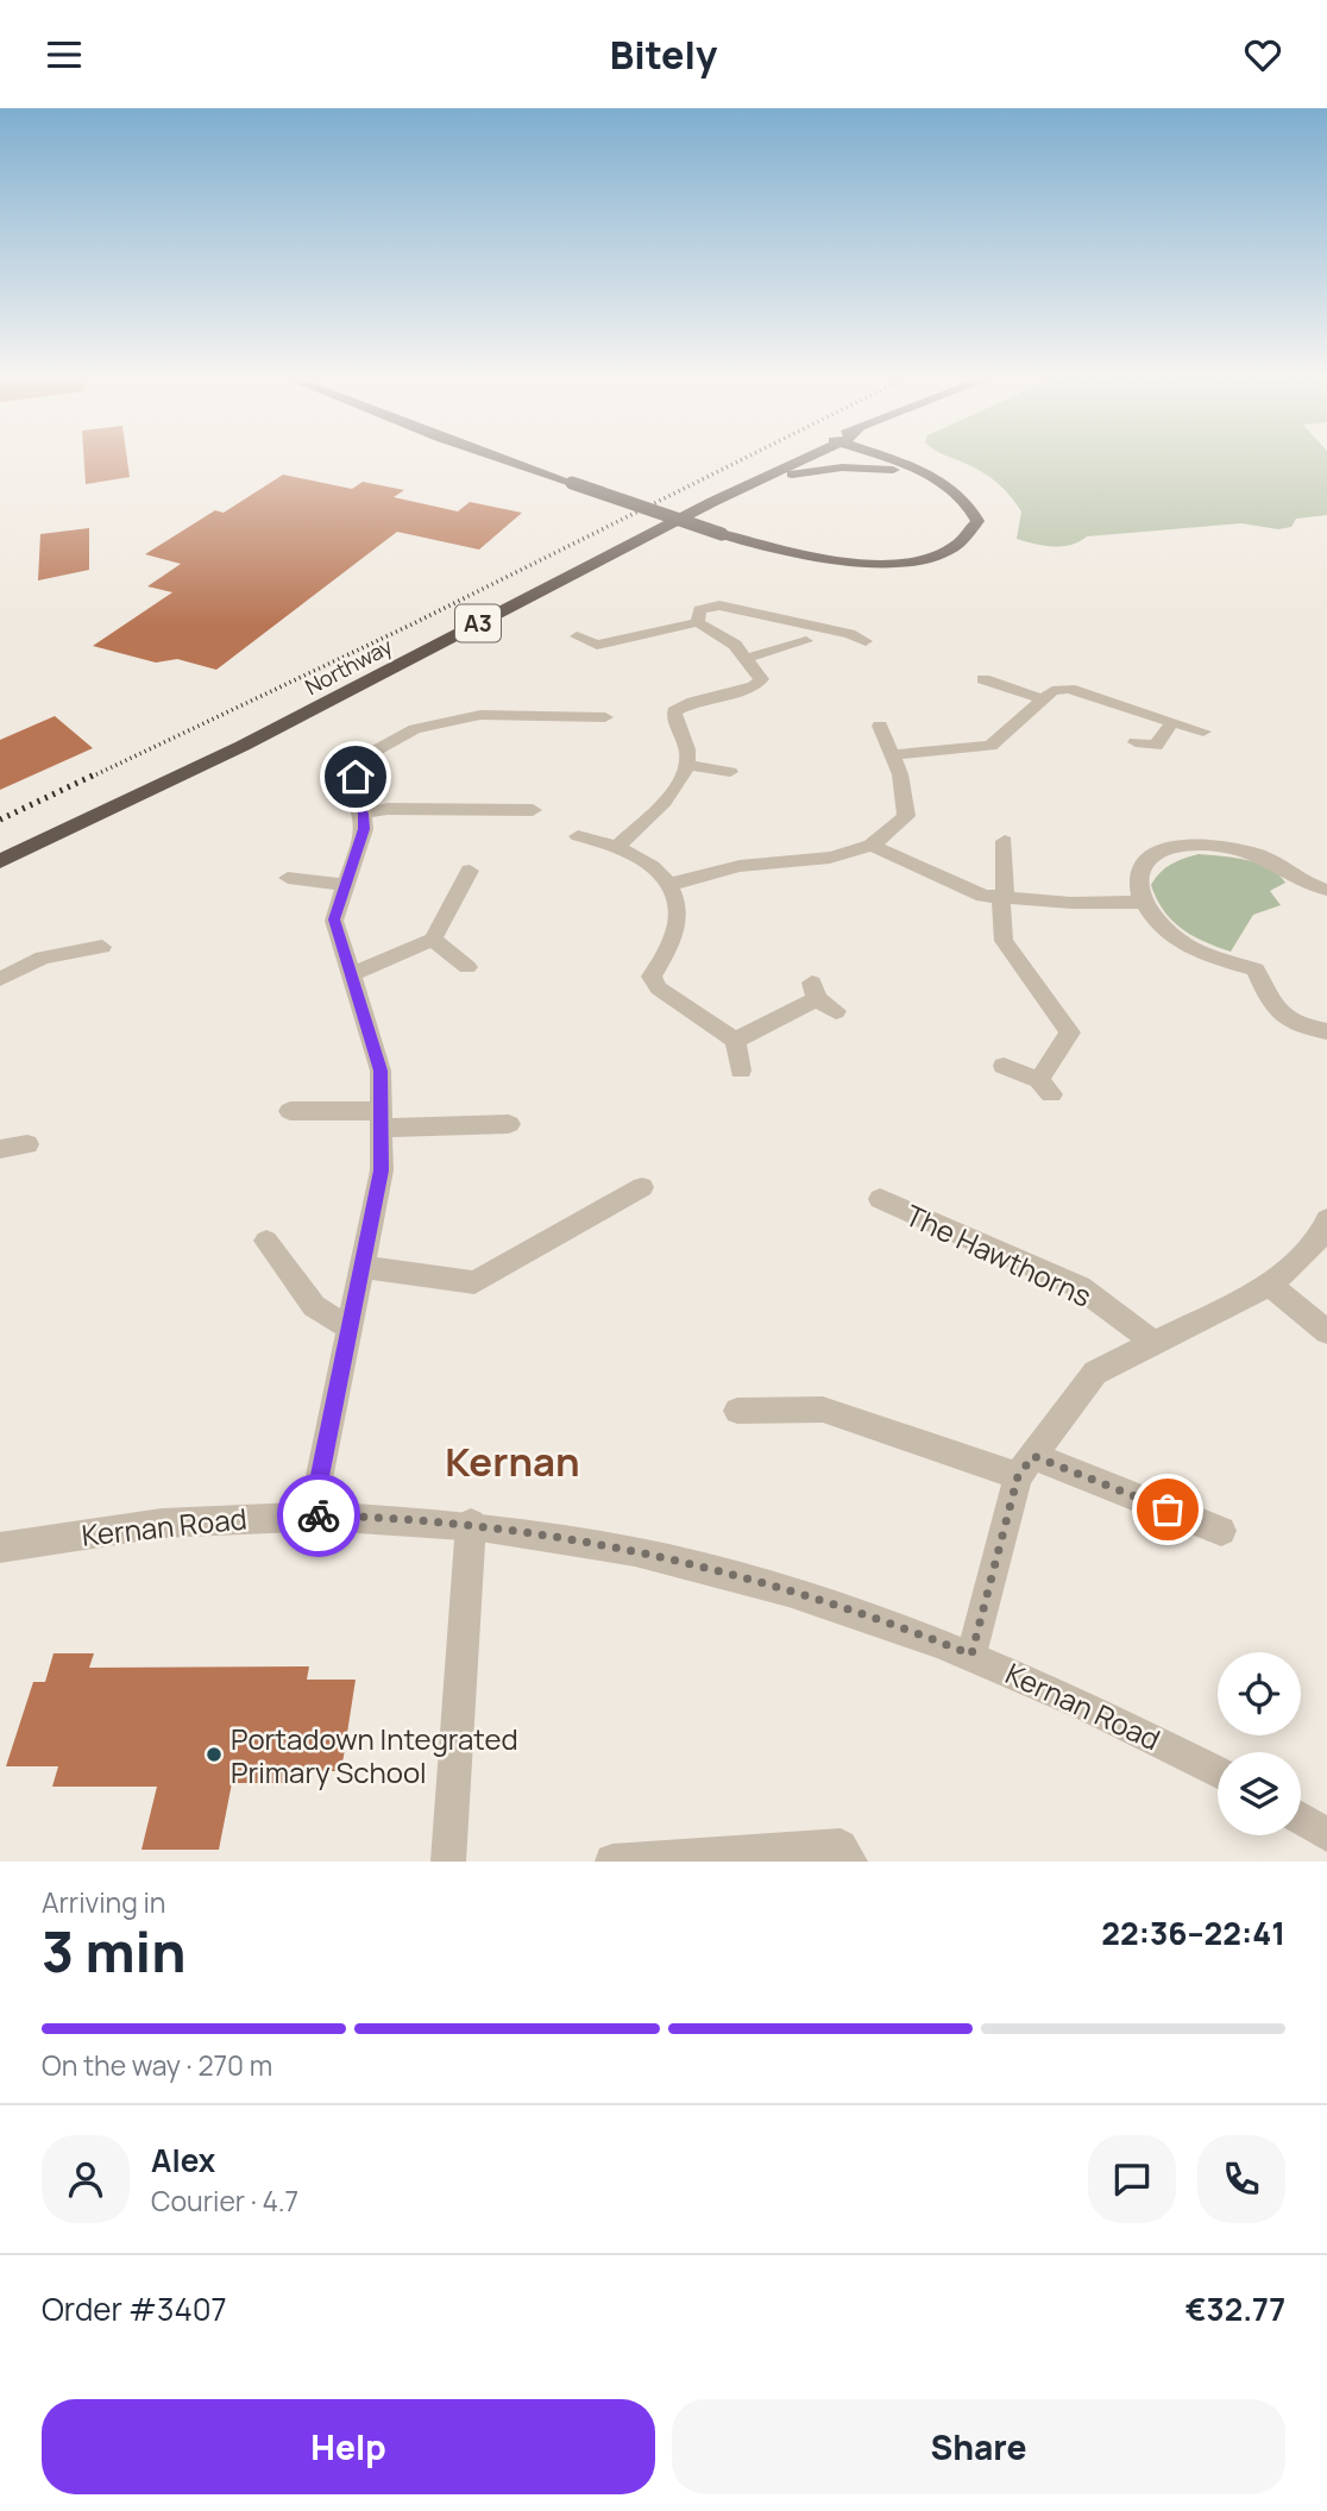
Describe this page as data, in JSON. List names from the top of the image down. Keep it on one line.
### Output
{"streets":{"highway":["A3","Northway"],"street":["The Hawthorns","Kernan Road"]},"crossings":[["A3","Northway"]],"districts":["Kernan"],"places":["Portadown Integrated Primary School"],"page":{"header":"Bitely","heading":["3 min","Arriving in","22:36–22:41"],"panel":["Alex","Courier · 4.7","Order #3407","€32.77"],"bar":"On the way · 270 m","buttons":["Help","Share"]}}
